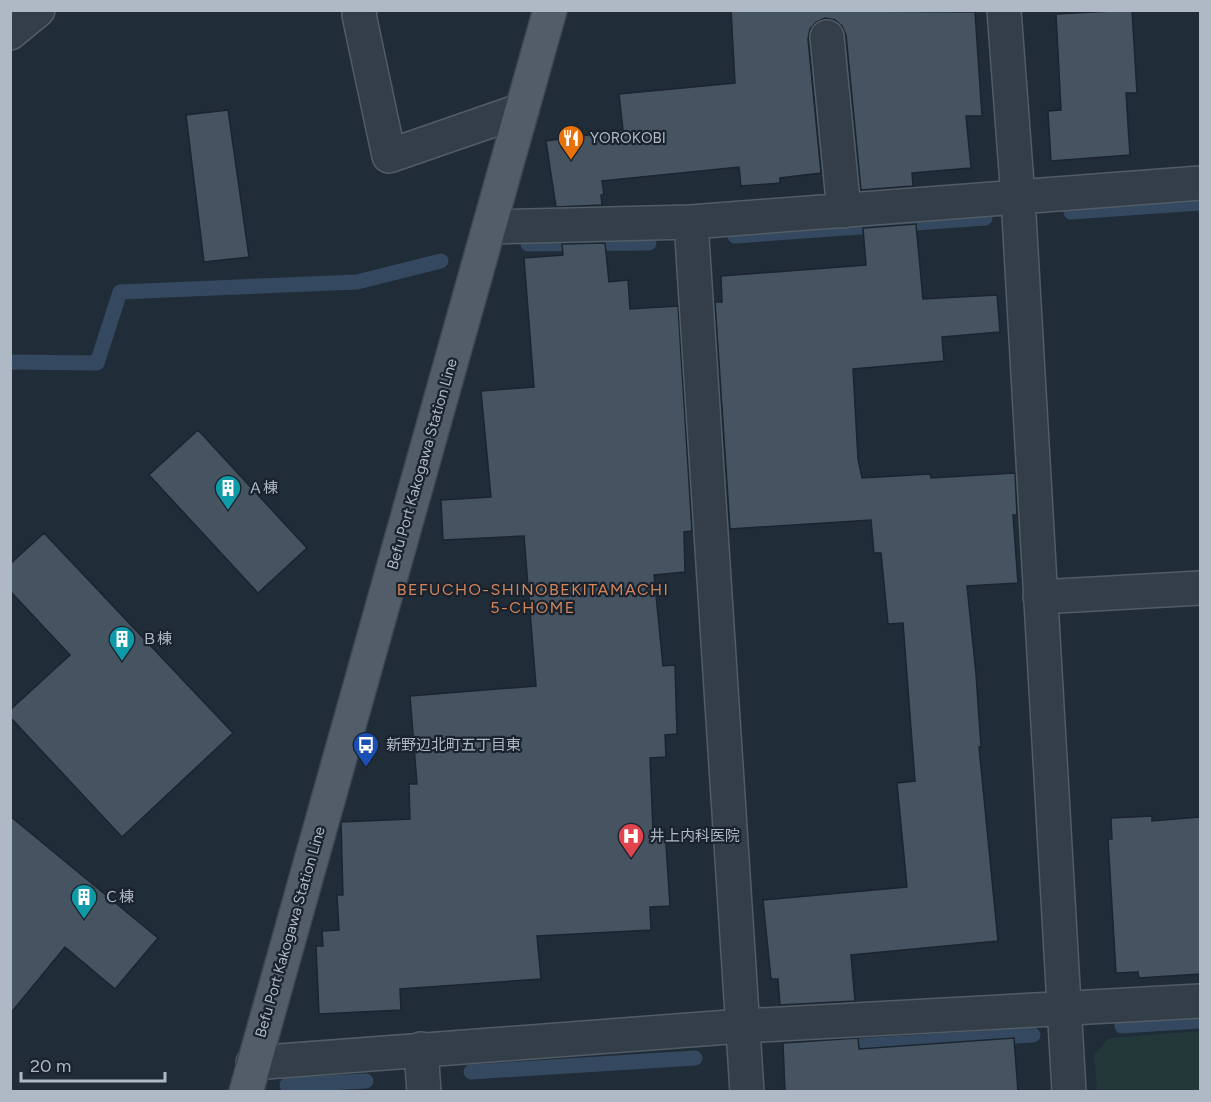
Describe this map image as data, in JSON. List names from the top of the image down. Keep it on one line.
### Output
{"streets":{"main road":["Befu Port Kakogawa Station Line"]},"districts":["BEFUCHO-SHINOBEKITAMACHI 5-CHOME"],"places":{"restaurant":["YOROKOBI"],"building":["Ａ棟","Ｂ棟","Ｃ棟"],"bus stop":["新野辺北町五丁目東"],"hospital":["井上内科医院"]},"scale_bar":"20 m"}
